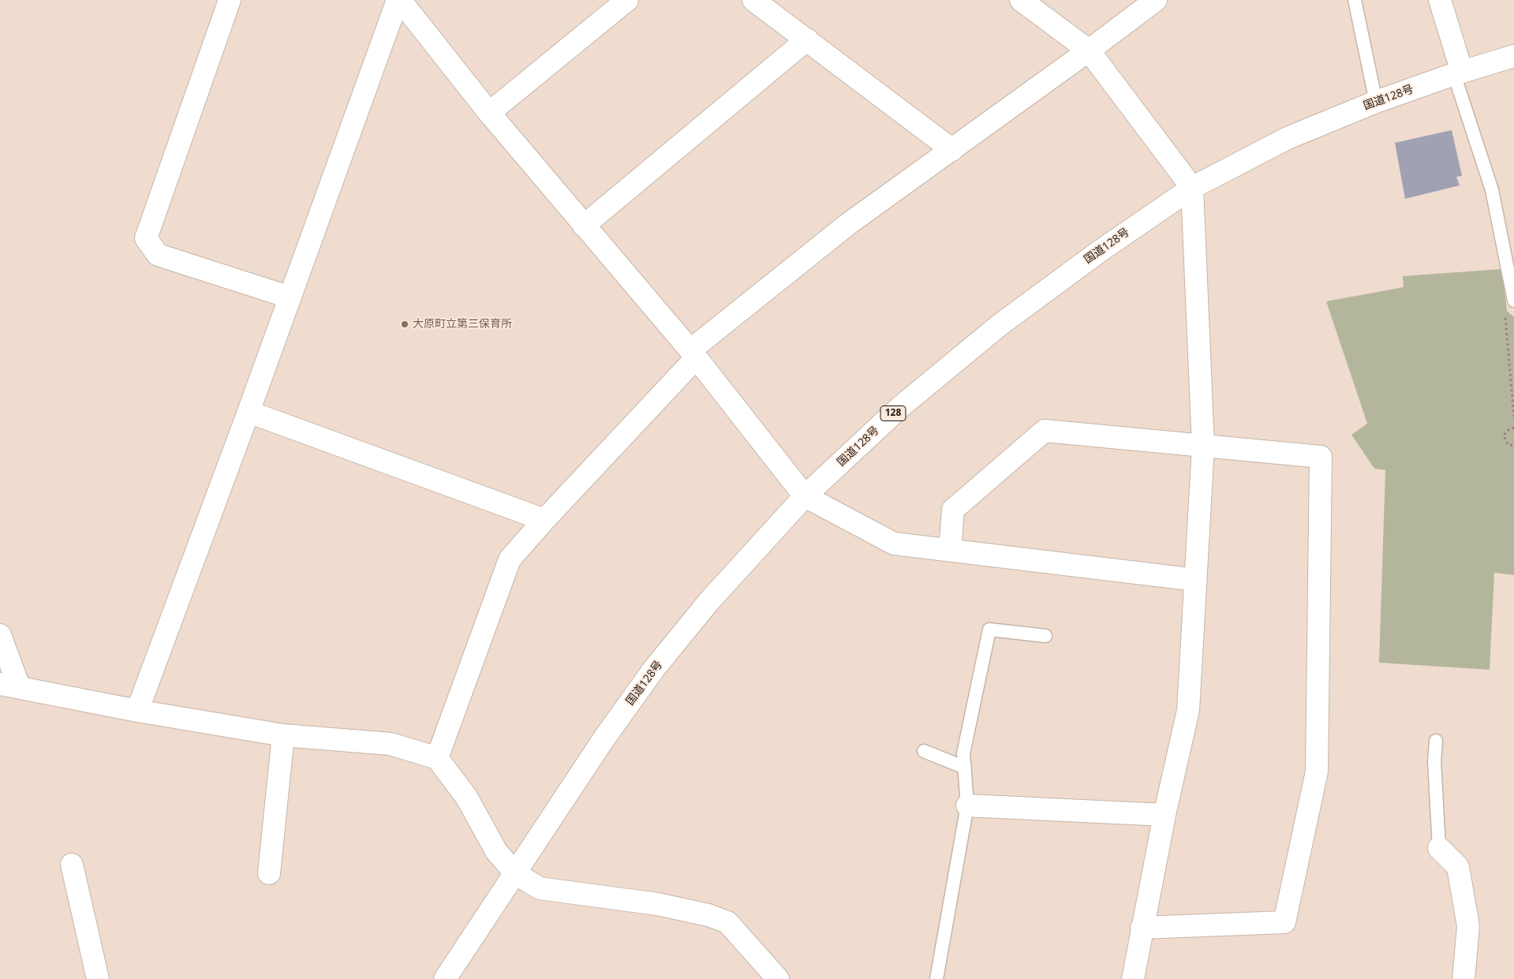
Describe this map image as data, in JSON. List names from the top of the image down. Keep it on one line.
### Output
{"streets":{"main road":["国道128号","128"]},"places":["大原町立第三保育所"]}
